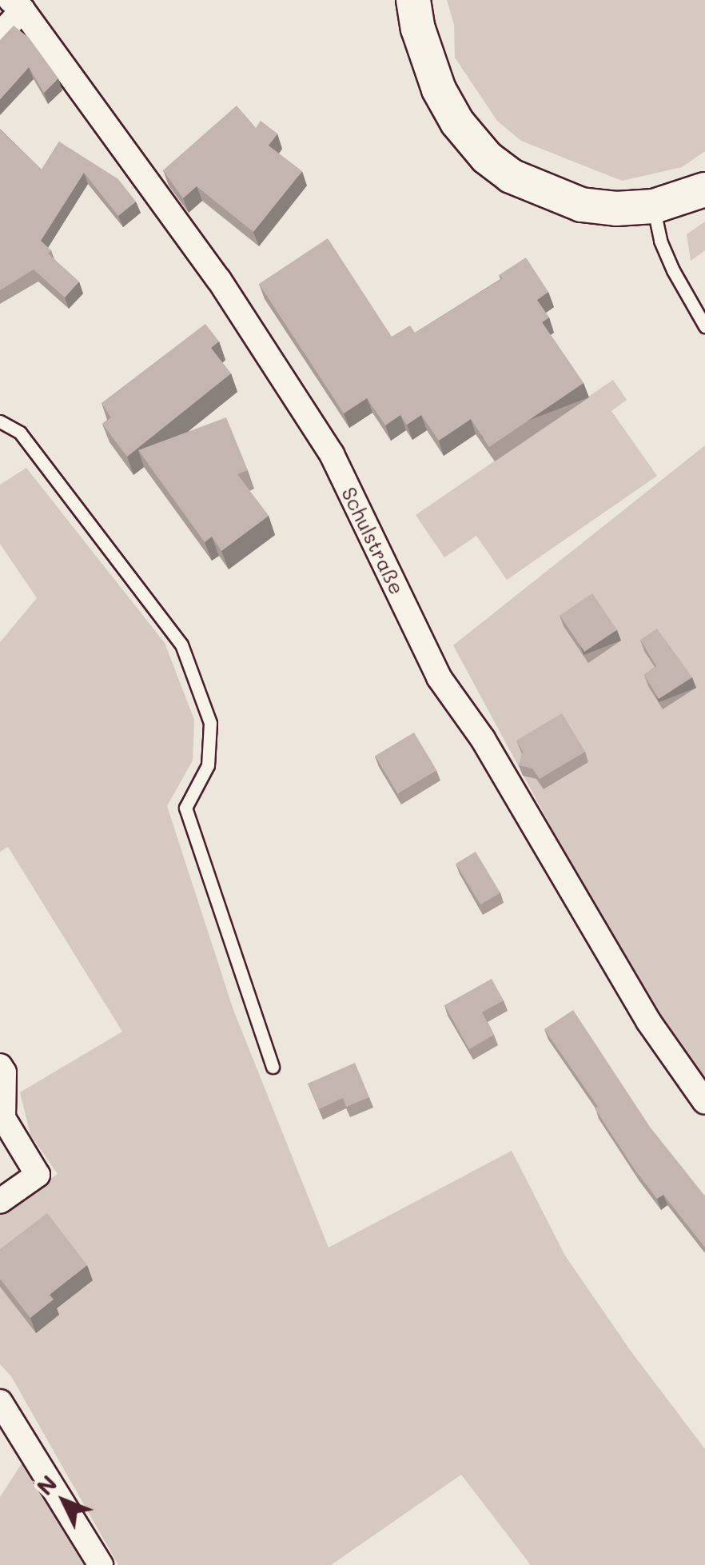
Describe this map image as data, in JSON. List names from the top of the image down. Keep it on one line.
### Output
{"streets":{"street":["Schulstraße"]},"north":"top left"}
